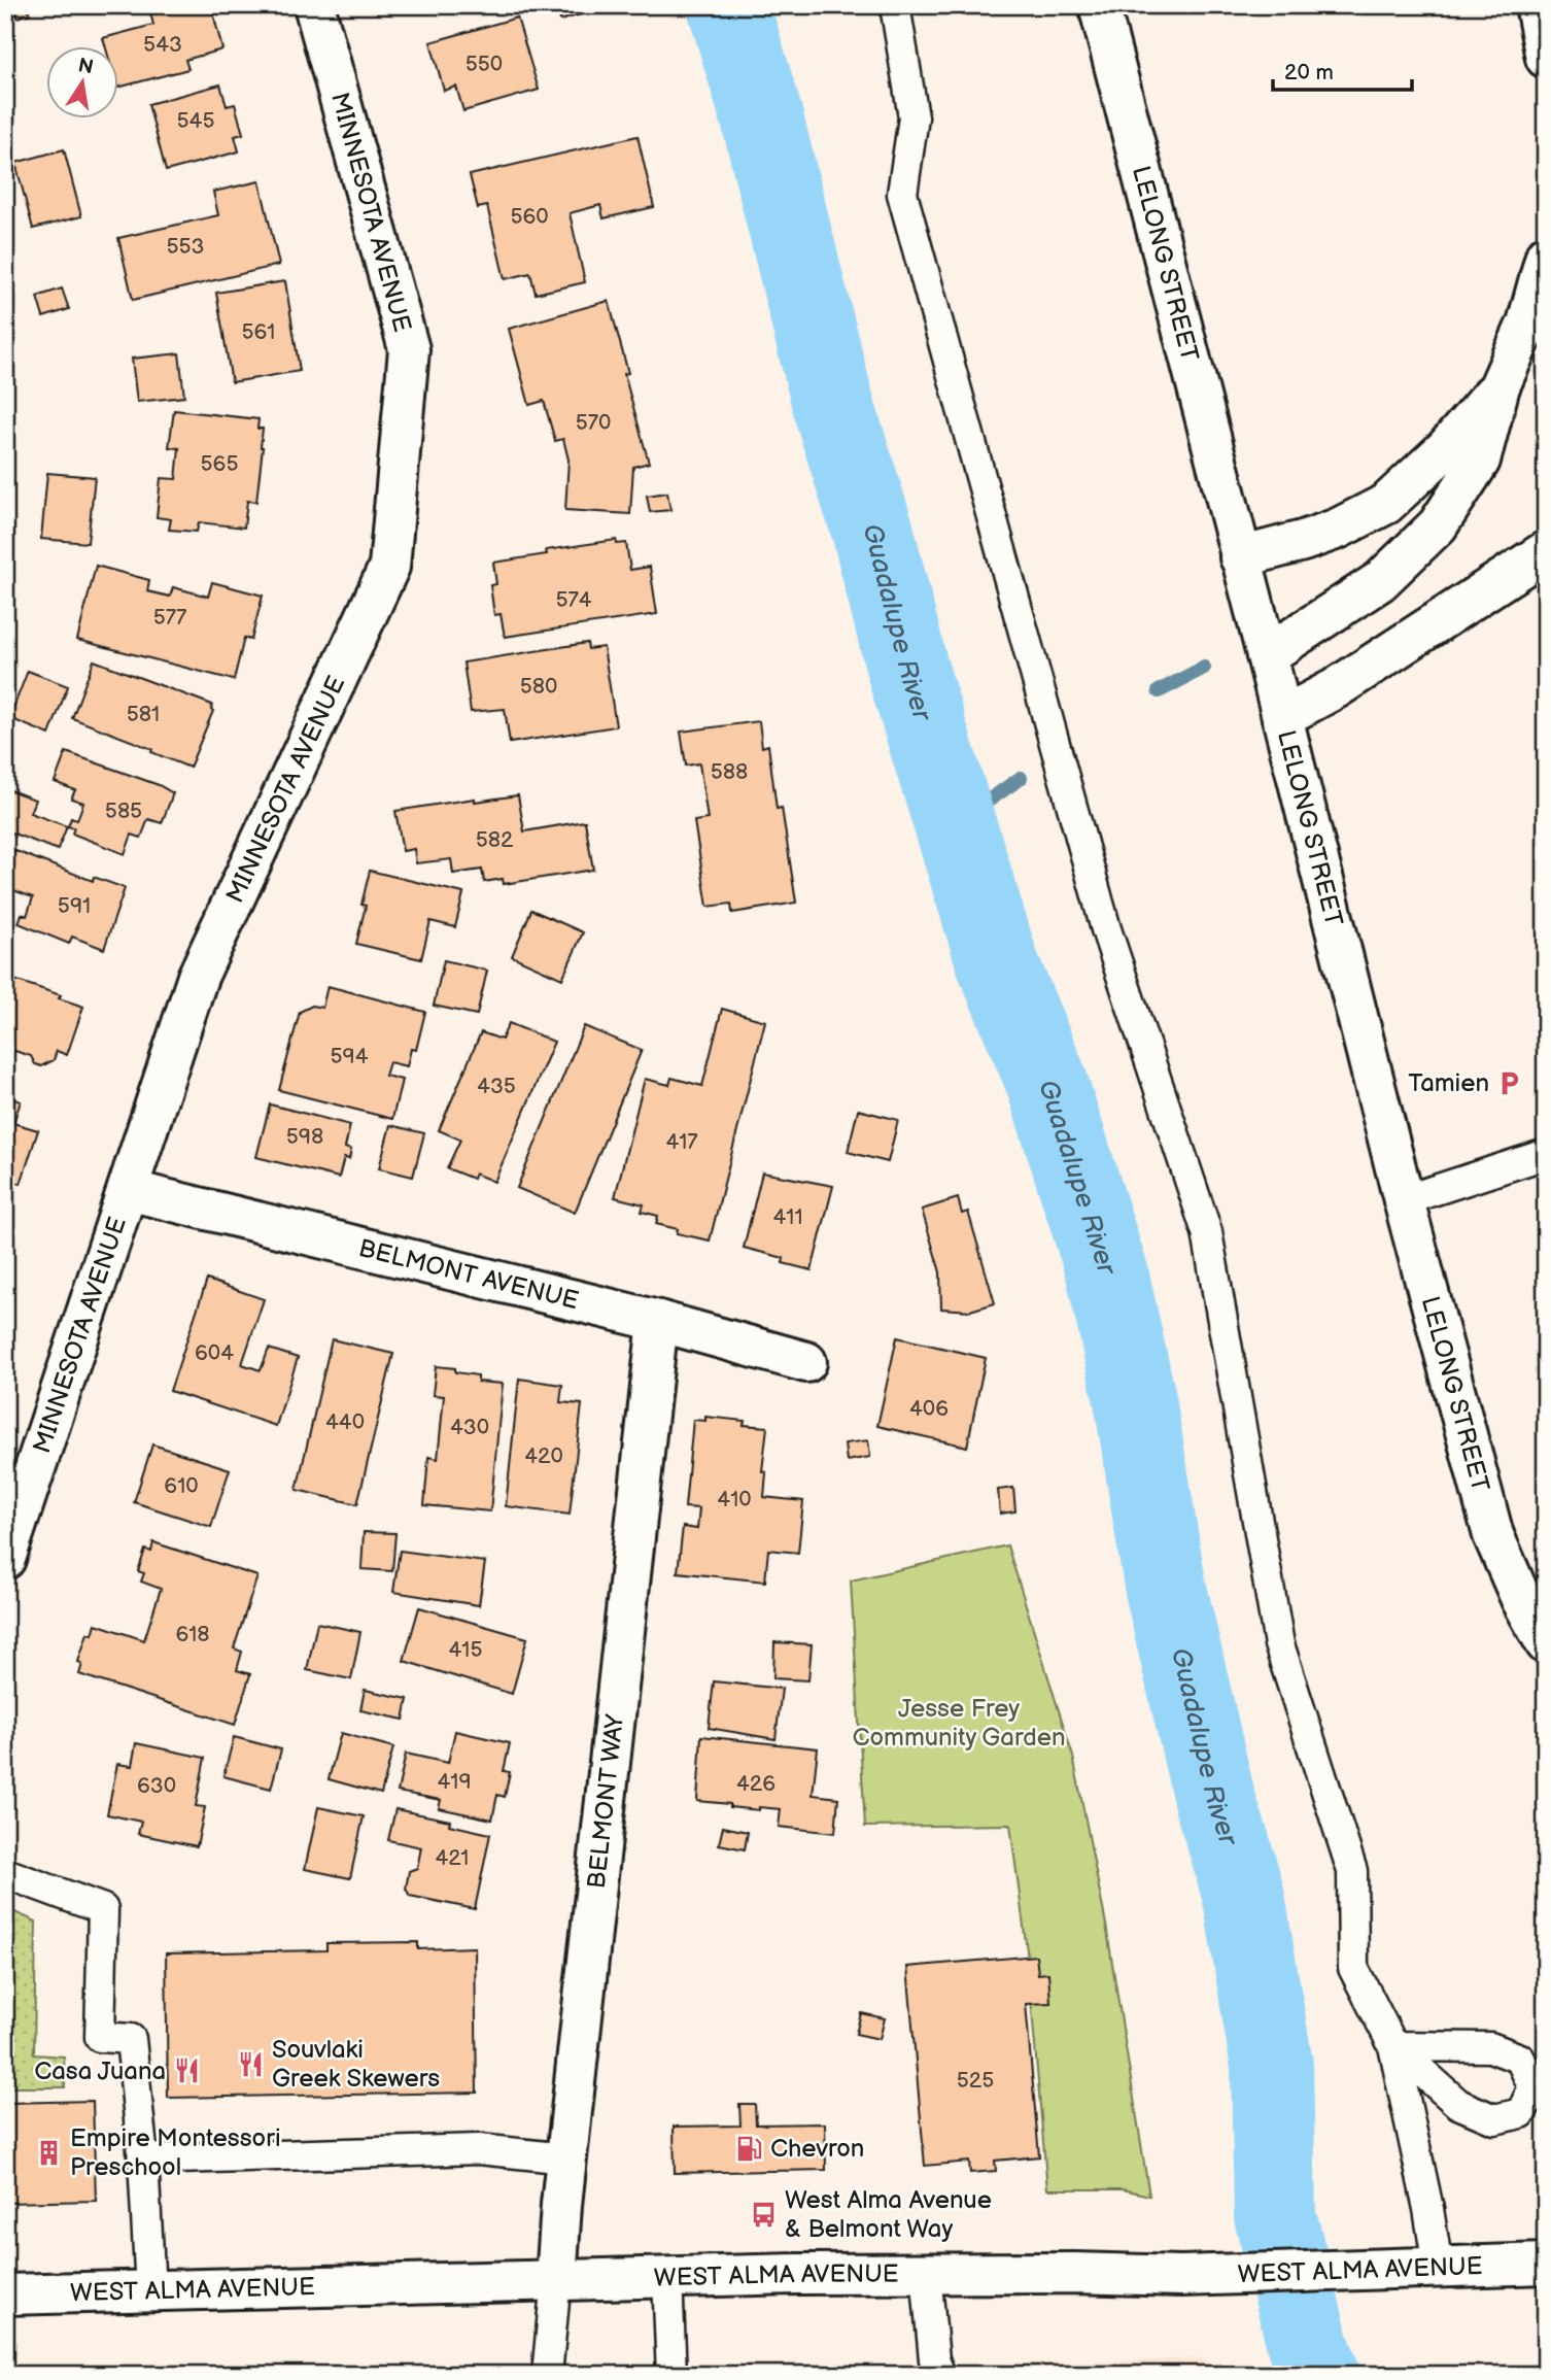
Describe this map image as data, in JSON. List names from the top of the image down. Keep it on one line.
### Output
{"streets":{"main road":["MINNESOTA AVENUE","LELONG STREET","BELMONT AVENUE","BELMONT WAY","WEST ALMA AVENUE"]},"crossings":[["MINNESOTA AVENUE","BELMONT AVENUE"],["BELMONT AVENUE","BELMONT WAY"],["BELMONT WAY","WEST ALMA AVENUE"]],"water":["Guadalupe River"],"parks":["Jesse Frey Community Garden"],"places":{"parking":["Tamien"],"restaurant":["Souvlaki Greek Skewers","Casa Juana"],"fuel station":["Chevron"],"building":["Empire Montessori Preschool"],"bus stop":["West Alma Avenue & Belmont Way"]},"house_numbers":["543","550","545","560","553","561","570","565","574","577","580","581","588","585","582","591","594","435","598","417","411","604","406","440","430","420","610","410","618","415","419","426","630","421","525"],"scale_bar":"20 m","north":"top"}
